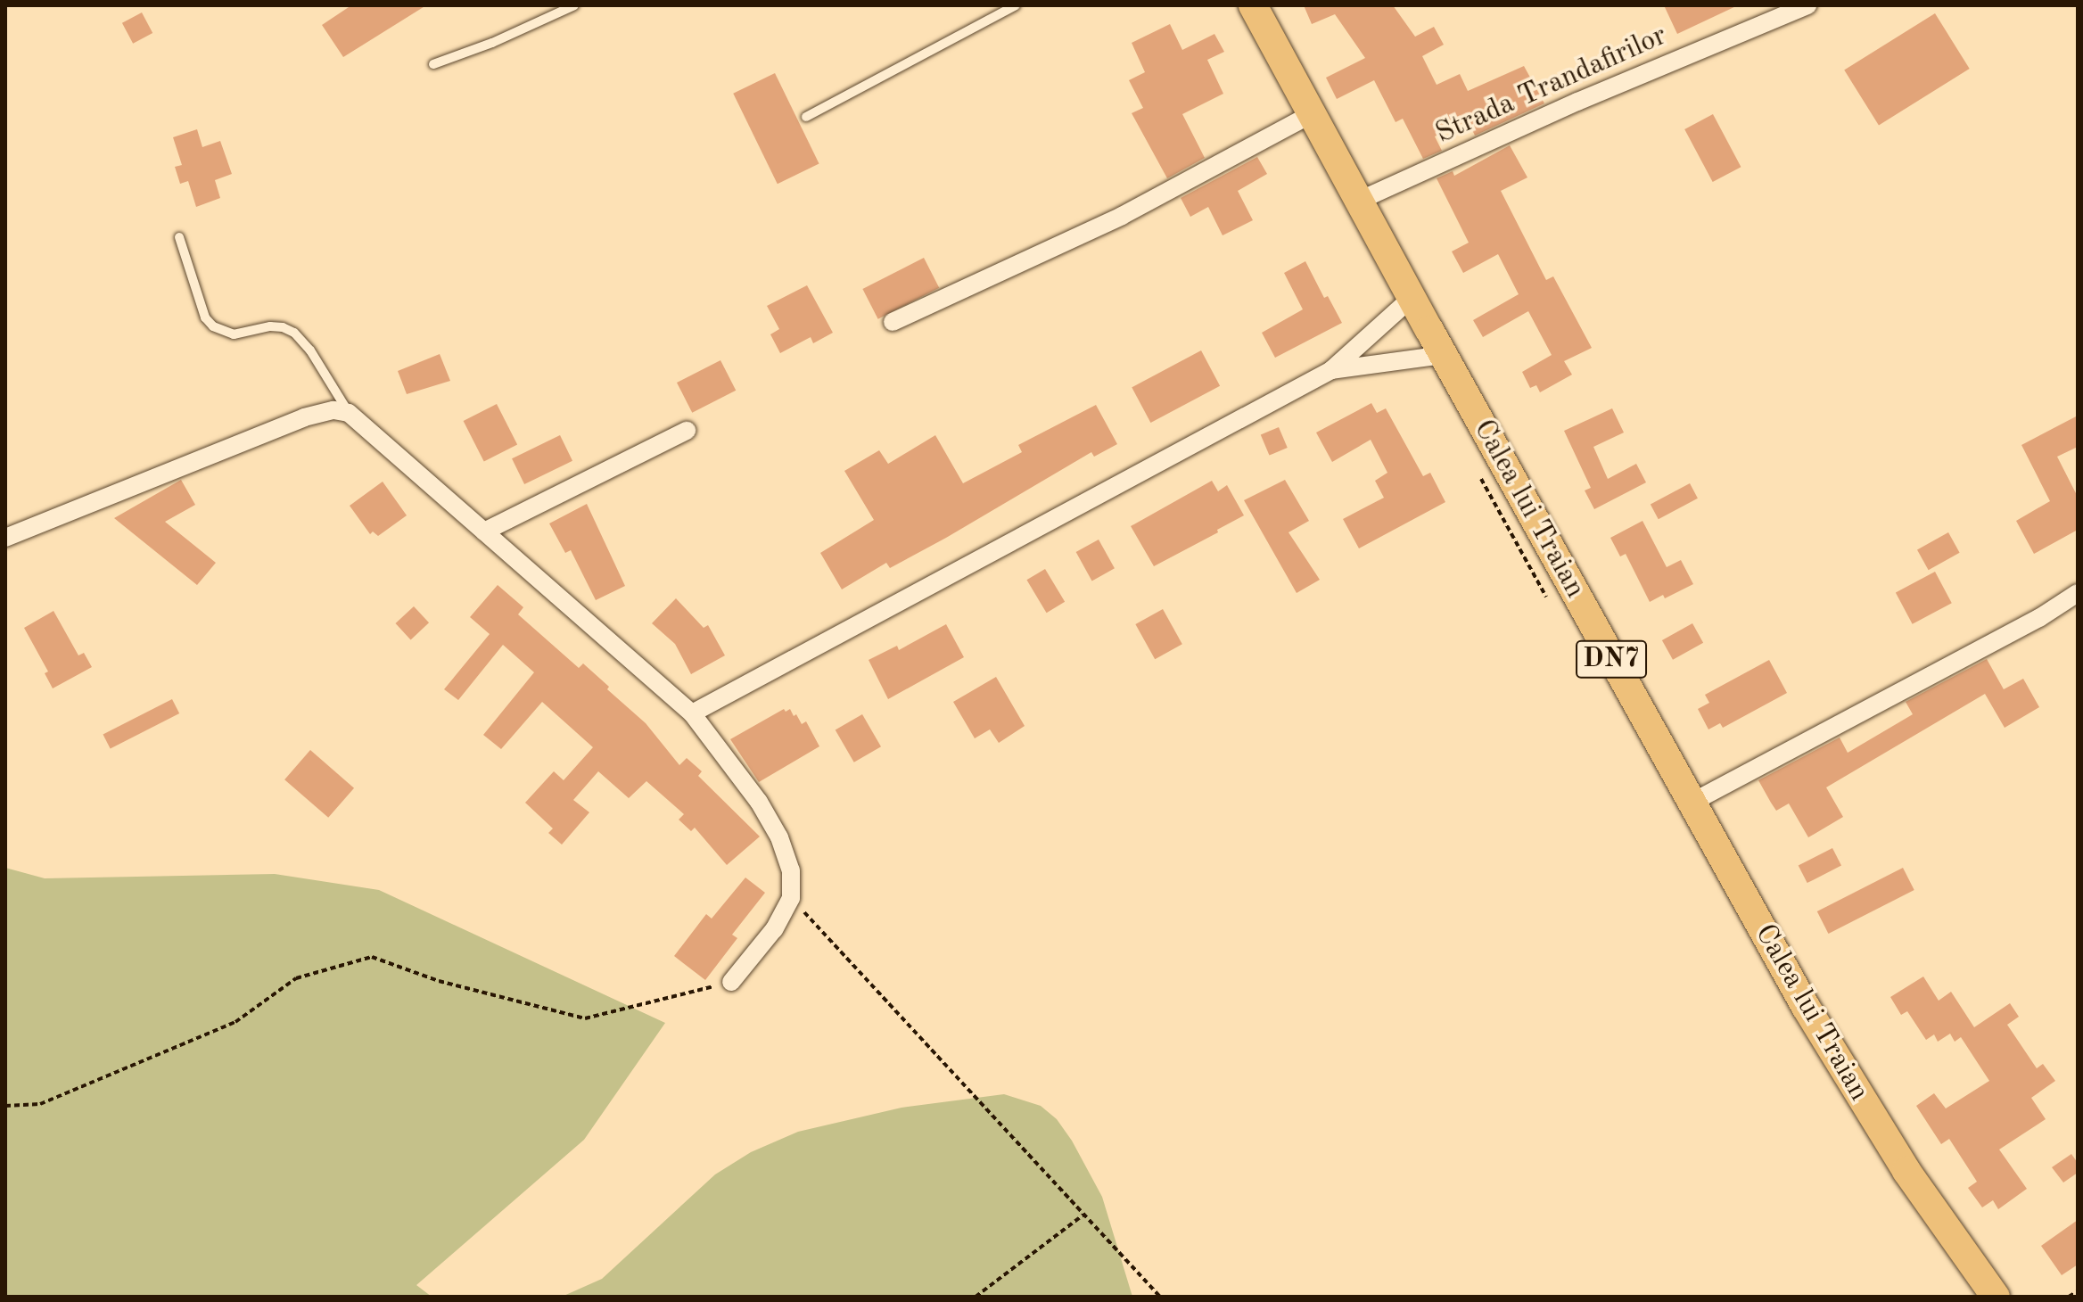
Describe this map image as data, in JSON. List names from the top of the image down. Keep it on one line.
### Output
{"streets":{"highway":["Calea lui Traian","DN7"],"street":["Strada Trandafirilor"]},"crossings":[["Strada Trandafirilor","Calea lui Traian"]]}
